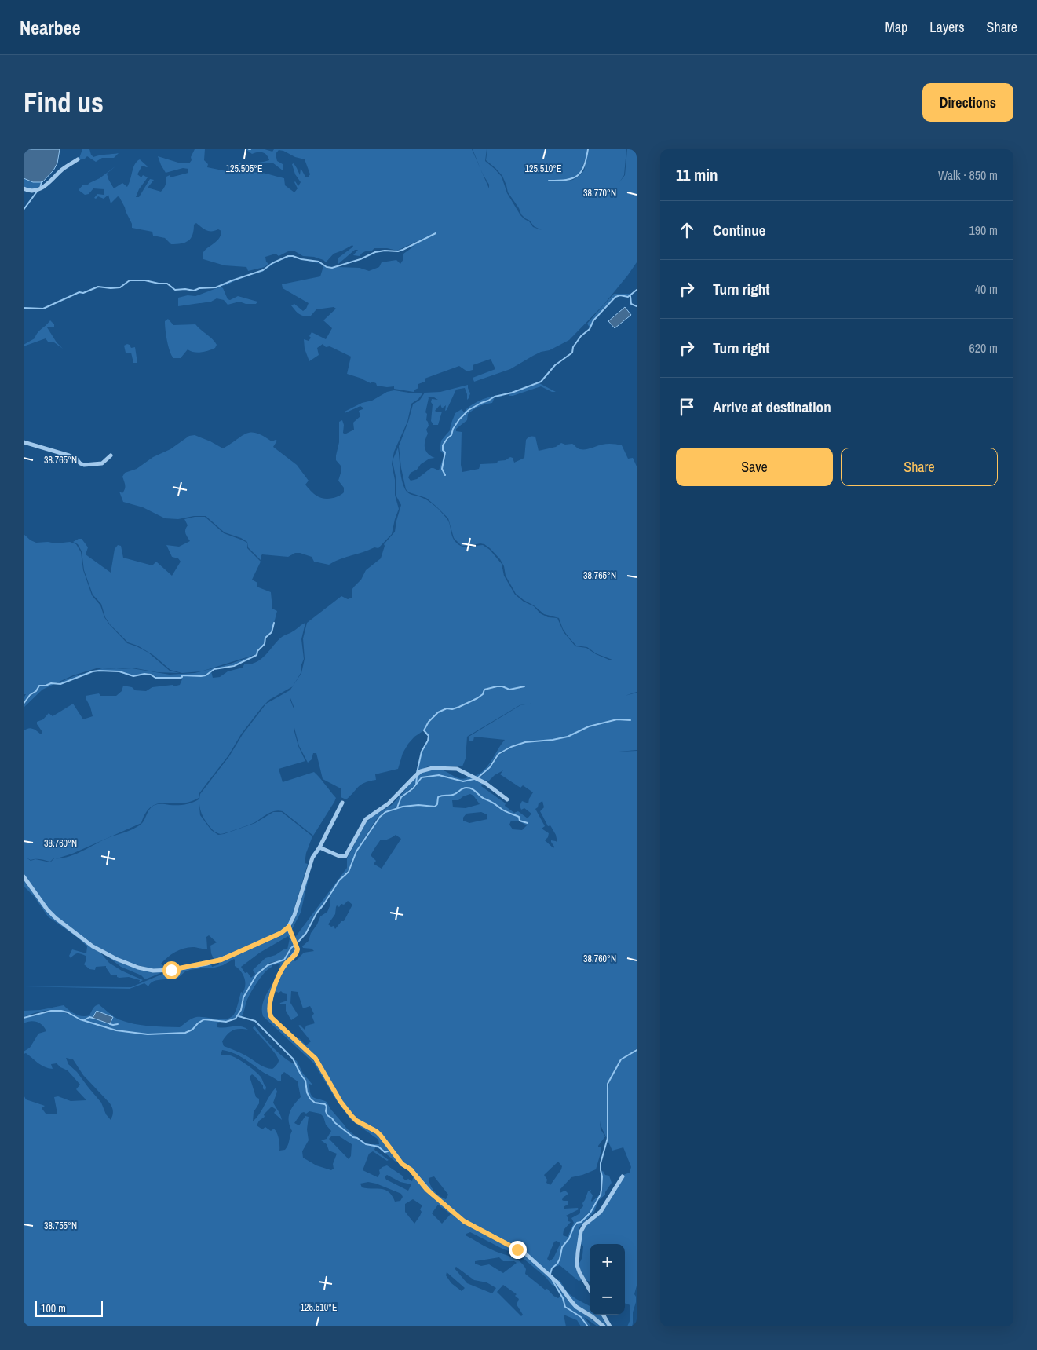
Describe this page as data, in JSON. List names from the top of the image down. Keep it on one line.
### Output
{"scale_bar":"100 m","page":{"header":"Nearbee","nav":["Map","Layers","Share"],"buttons":["Directions",["Save","Share"]],"title":"Find us","heading":["11 min","Walk · 850 m"],"list":[["Continue","190 m"],["Turn right","40 m"],["Turn right","620 m"],"Arrive at destination"],"map_buttons":["+","−"],"scale":"100 m"},"coordinates":["125.505°E","125.510°E","38.770°N","38.765°N","38.760°N","38.755°N"]}
